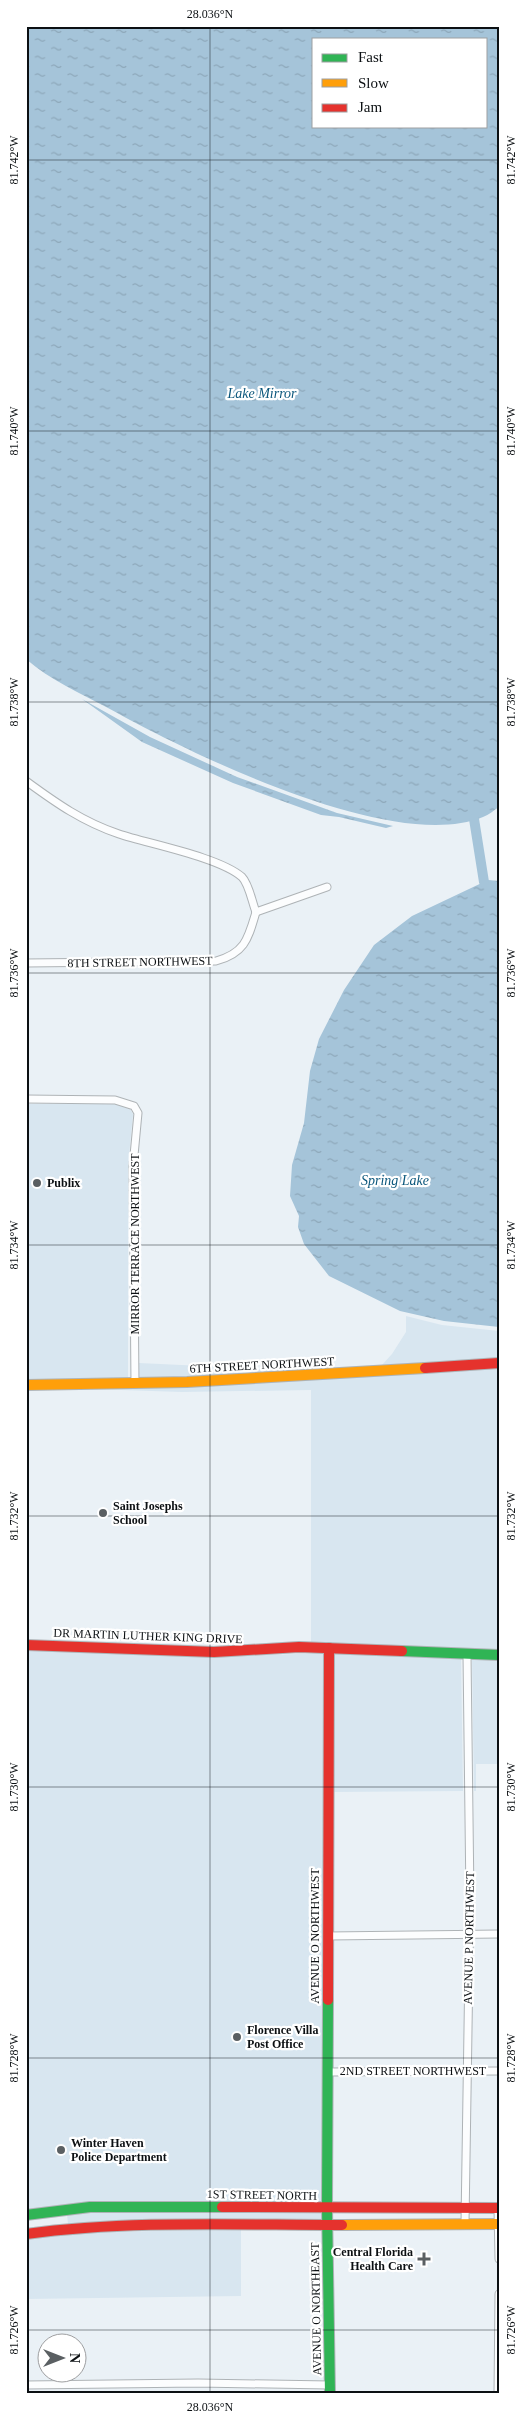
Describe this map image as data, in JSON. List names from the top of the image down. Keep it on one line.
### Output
{"streets":{"main road":["6TH STREET NORTHWEST","DR MARTIN LUTHER KING DRIVE","AVENUE O NORTHWEST","1ST STREET NORTH","AVENUE O NORTHEAST"],"street":["8TH STREET NORTHWEST","MIRROR TERRACE NORTHWEST","AVENUE P NORTHWEST","2ND STREET NORTHWEST"]},"crossings":[["MIRROR TERRACE NORTHWEST","6TH STREET NORTHWEST"],["DR MARTIN LUTHER KING DRIVE","AVENUE O NORTHWEST"],["DR MARTIN LUTHER KING DRIVE","AVENUE P NORTHWEST"],["AVENUE O NORTHWEST","2ND STREET NORTHWEST"],["AVENUE O NORTHWEST","1ST STREET NORTH"],["AVENUE O NORTHWEST","AVENUE O NORTHEAST"],["AVENUE P NORTHWEST","2ND STREET NORTHWEST"],["AVENUE P NORTHWEST","1ST STREET NORTH"]],"water":["Lake Mirror","Spring Lake"],"places":{"other":["Publix","Saint Josephs School","Florence Villa Post Office","Winter Haven Police Department"],"health":["Central Florida Health Care"]},"legend":["Fast","Slow","Jam"],"north":"right","coordinates":["28.036°N","81.742°W","81.740°W","81.738°W","81.736°W","81.734°W","81.732°W","81.730°W","81.728°W","81.726°W"]}
